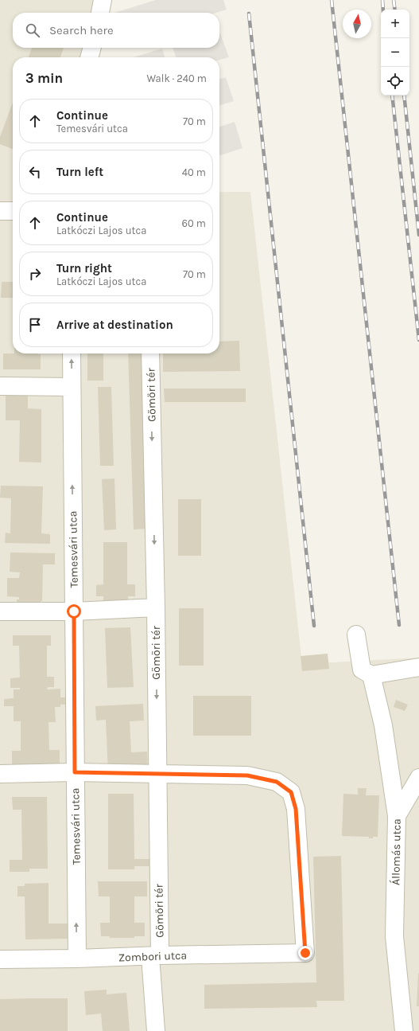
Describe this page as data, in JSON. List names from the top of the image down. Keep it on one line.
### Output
{"streets":{"street":["Gömöri tér","Temesvári utca","Állomás utca","Zombori utca"]},"crossings":[["Gömöri tér","Zombori utca"],["Temesvári utca","Zombori utca"]],"one_way":["Gömöri tér","Temesvári utca"],"north":"top","page":{"map_buttons":["+","−"],"search":"Search here","heading":["3 min","Walk · 240 m"],"list":[["Continue","Temesvári utca","70 m"],["Turn left","40 m"],["Continue","Latkóczi Lajos utca","60 m"],["Turn right","Latkóczi Lajos utca","70 m"],"Arrive at destination"]}}
